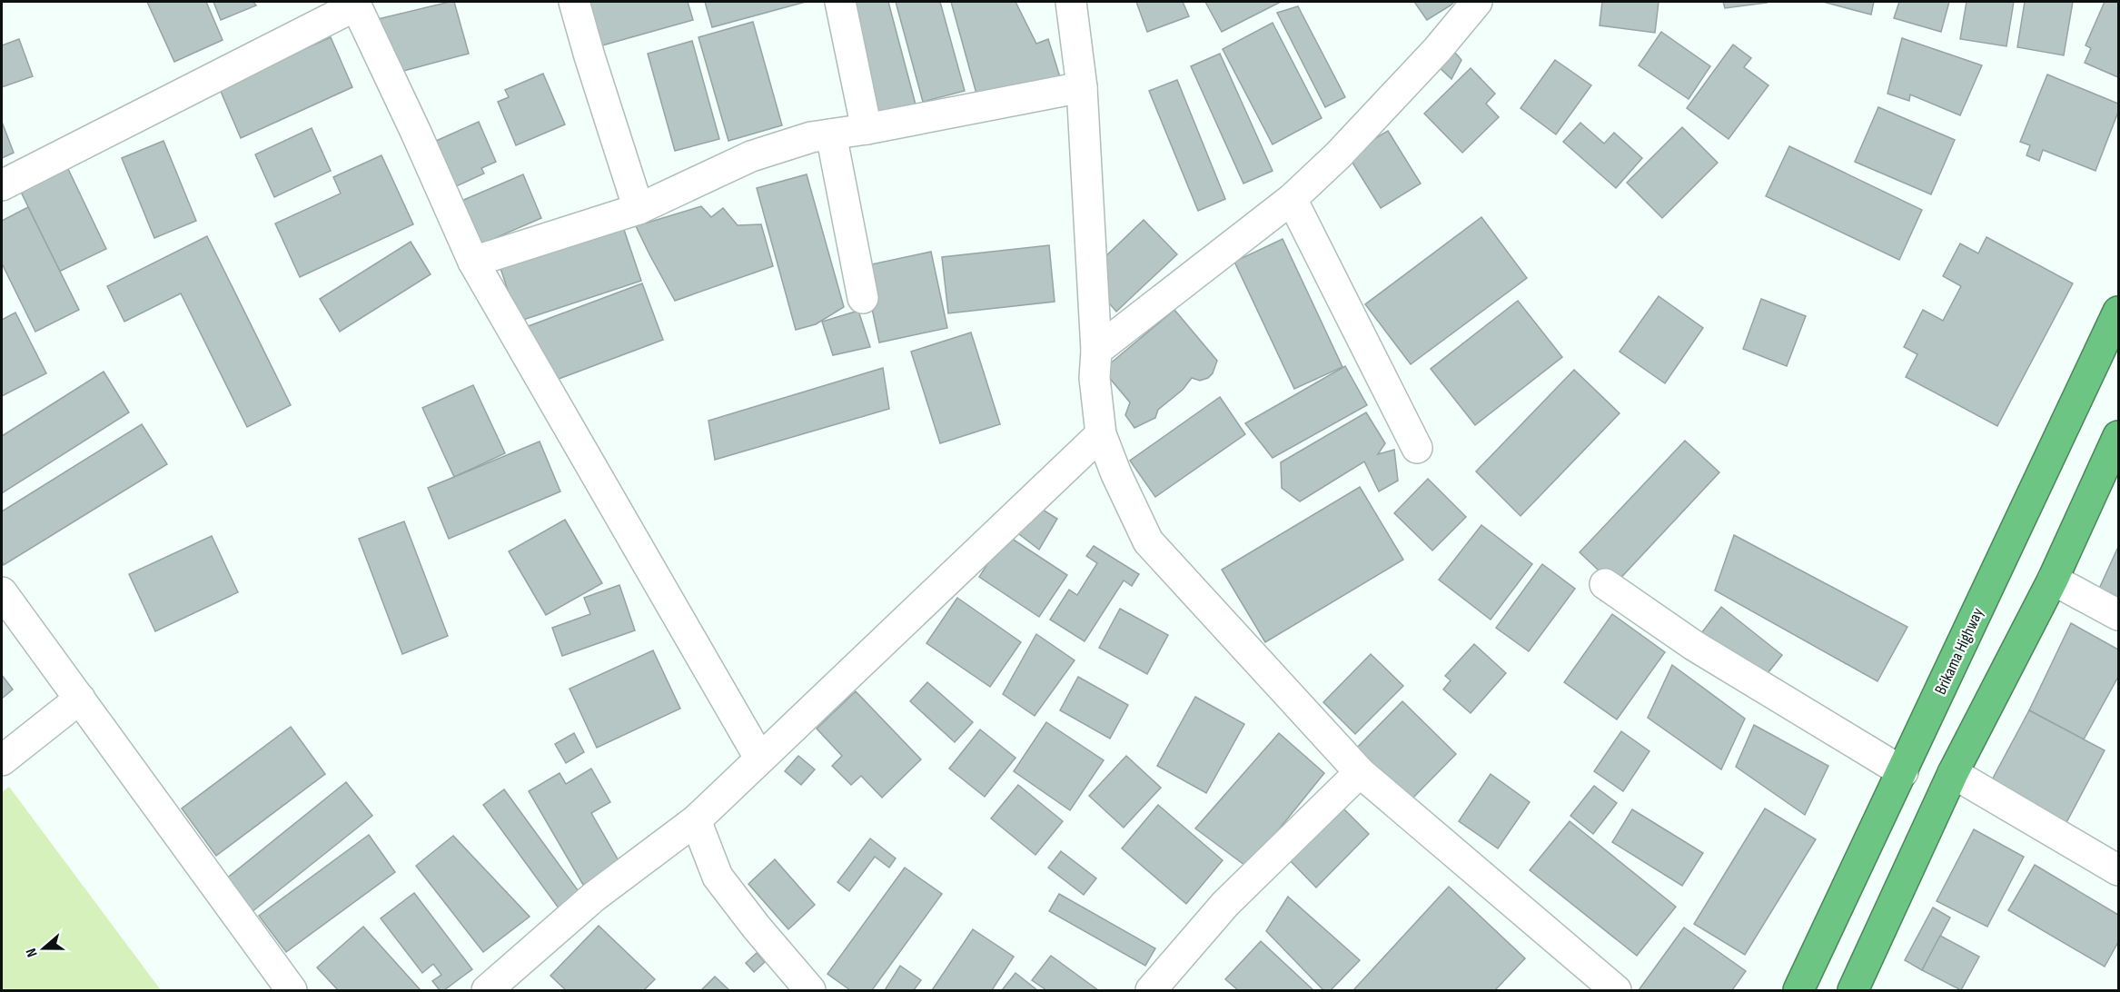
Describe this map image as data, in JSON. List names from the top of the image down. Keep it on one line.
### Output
{"streets":{"highway":["Brikama Highway"]},"north":"left"}
